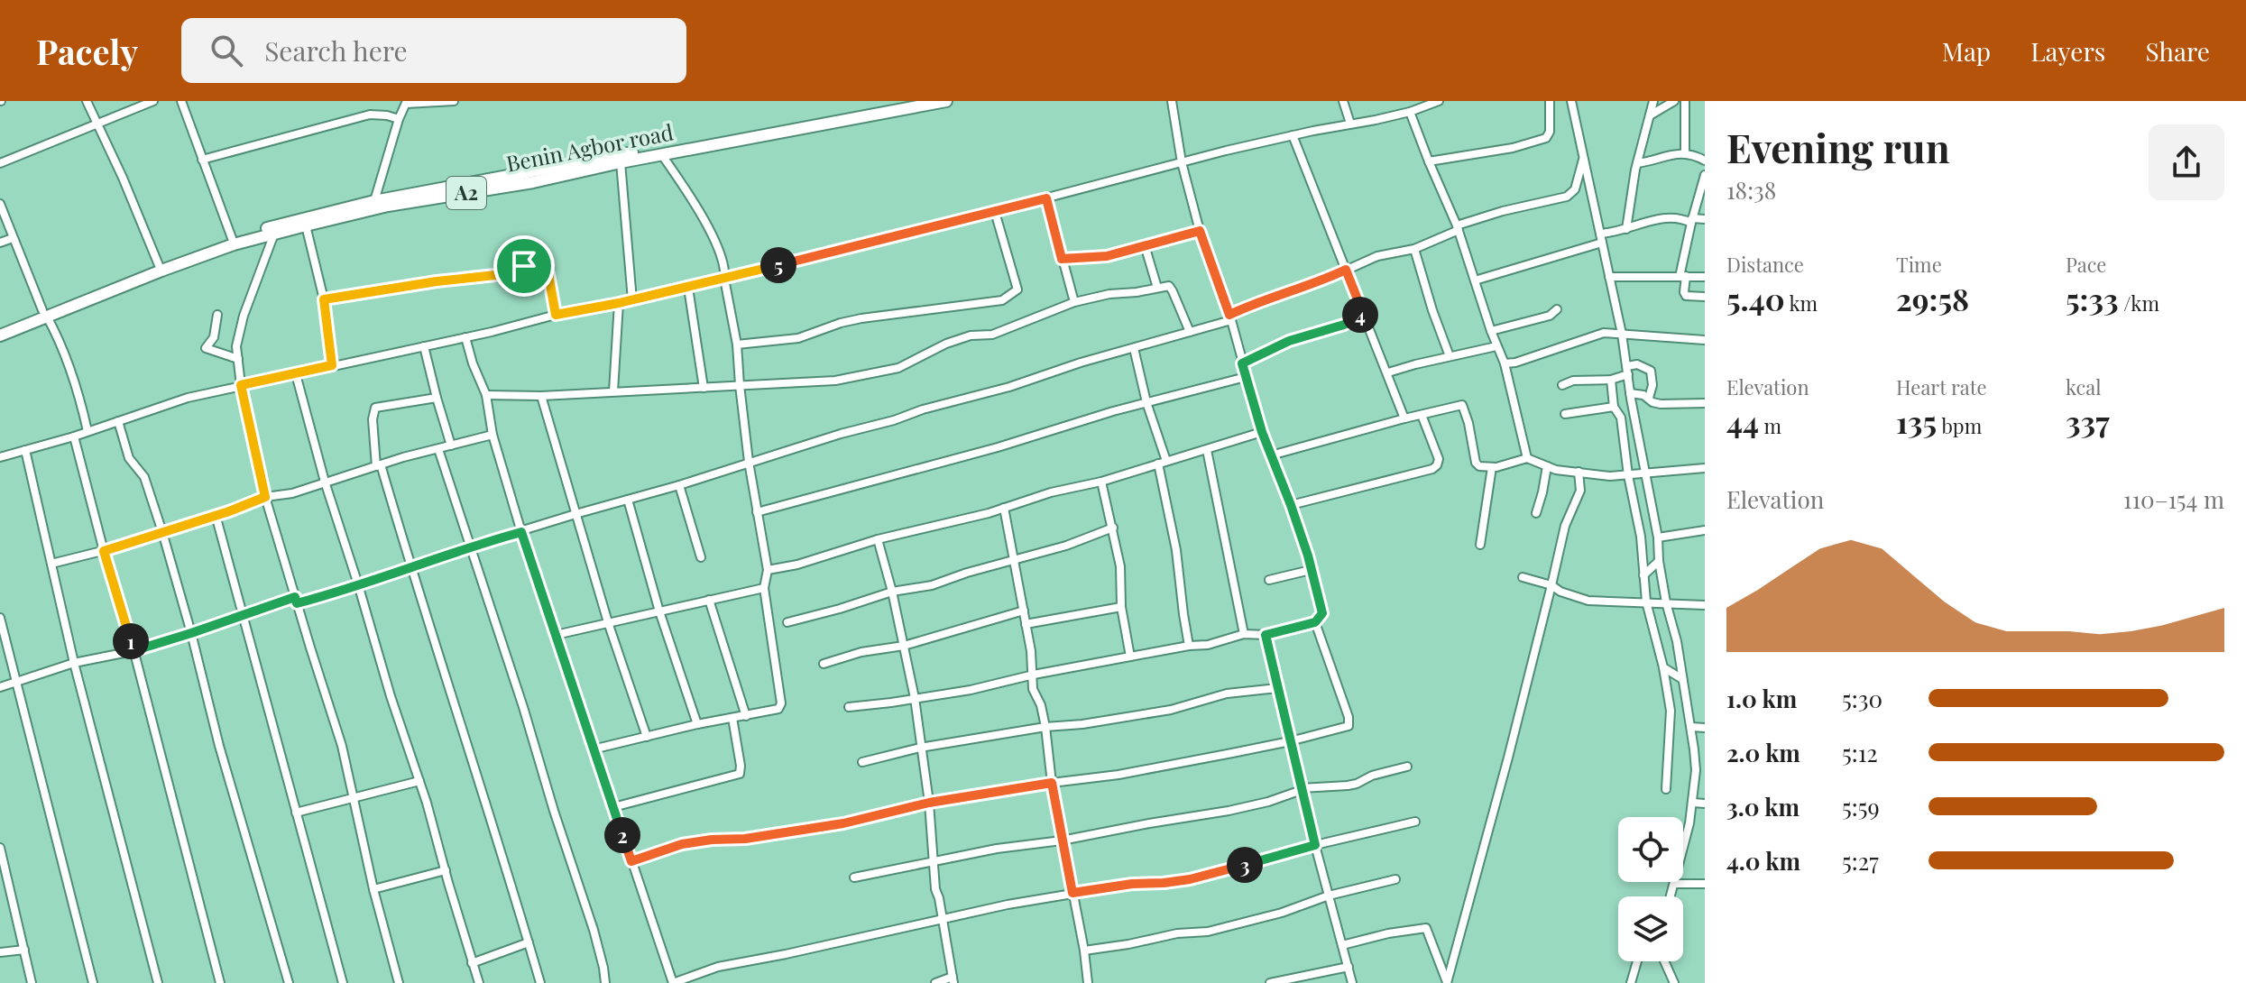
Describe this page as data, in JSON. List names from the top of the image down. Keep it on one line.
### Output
{"streets":{"highway":["Benin Agbor road","A2"]},"page":{"header":"Pacely","search":"Search here","nav":["Map","Layers","Share"],"heading":["Evening run","18:38"],"stats":[["Distance","5.40 km"],["Time","29:58"],["Pace","5:33 /km"],["Elevation","44 m"],["Heart rate","135 bpm"],["kcal","337"]],"pins":["5","4","1","2","3"],"chart":["Elevation","110–154 m"],"list":[{"name":"1.0 km","note":"5:30"},{"name":"2.0 km","note":"5:12"},{"name":"3.0 km","note":"5:59"},{"name":"4.0 km","note":"5:27"}]}}
